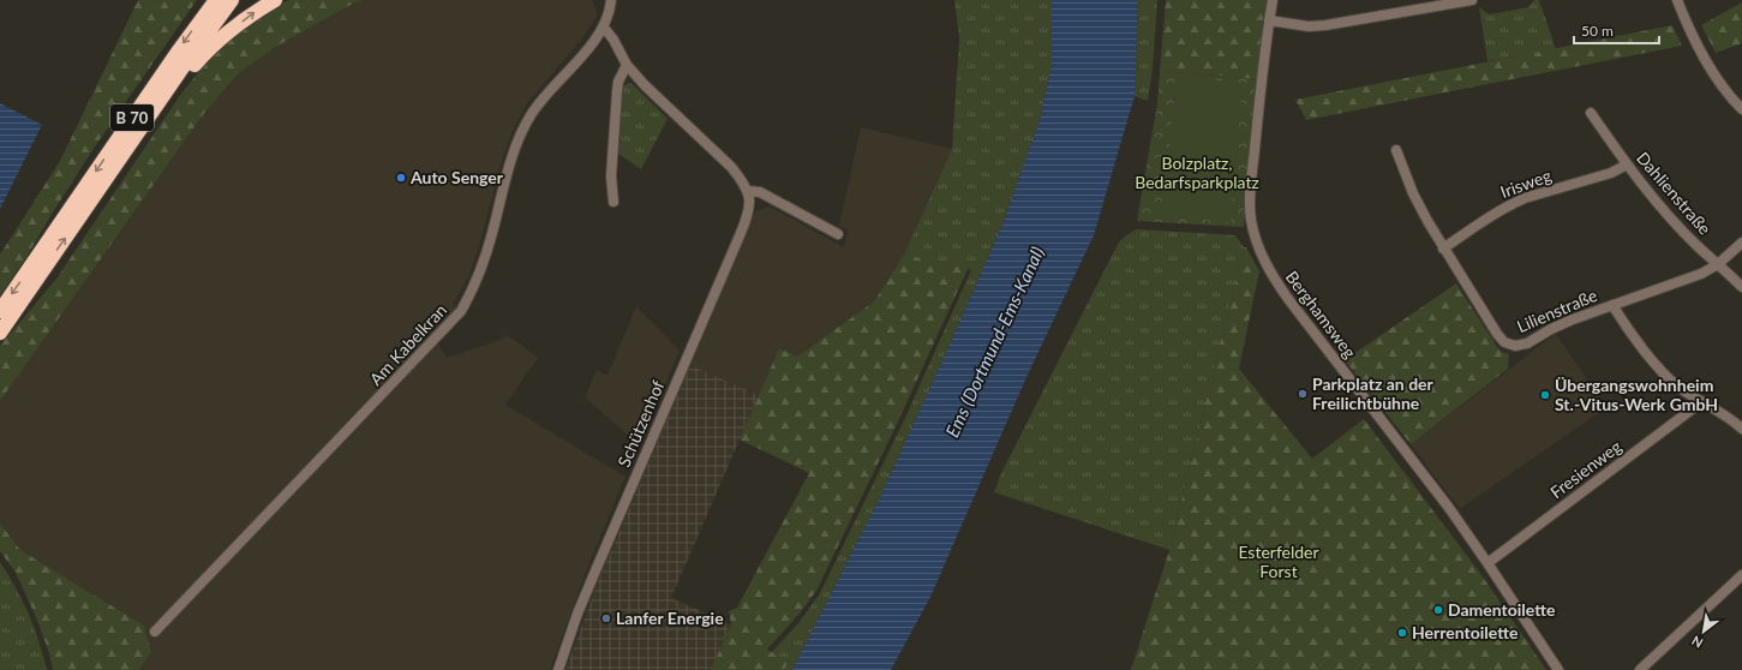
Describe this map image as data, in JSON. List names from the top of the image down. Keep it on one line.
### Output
{"streets":{"highway":["B 70"],"street":["Irisweg","Dahlienstraße","Lilienstraße","Berghamsweg","Am Kabelkran","Schützenhof","Fresienweg"]},"crossings":[["Irisweg","Dahlienstraße"],["Irisweg","Lilienstraße"],["Dahlienstraße","Lilienstraße"],["Berghamsweg","Fresienweg"]],"water":["Ems (Dortmund-Ems-Kanal)"],"parks":["Bolzplatz, Bedarfsparkplatz","Esterfelder Forst"],"places":["Auto Senger","Parkplatz an der Freilichtbühne","Übergangswohnheim St.-Vitus-Werk GmbH","Damentoilette","Lanfer Energie","Herrentoilette"],"scale_bar":"50 m","north":"bottom left"}
